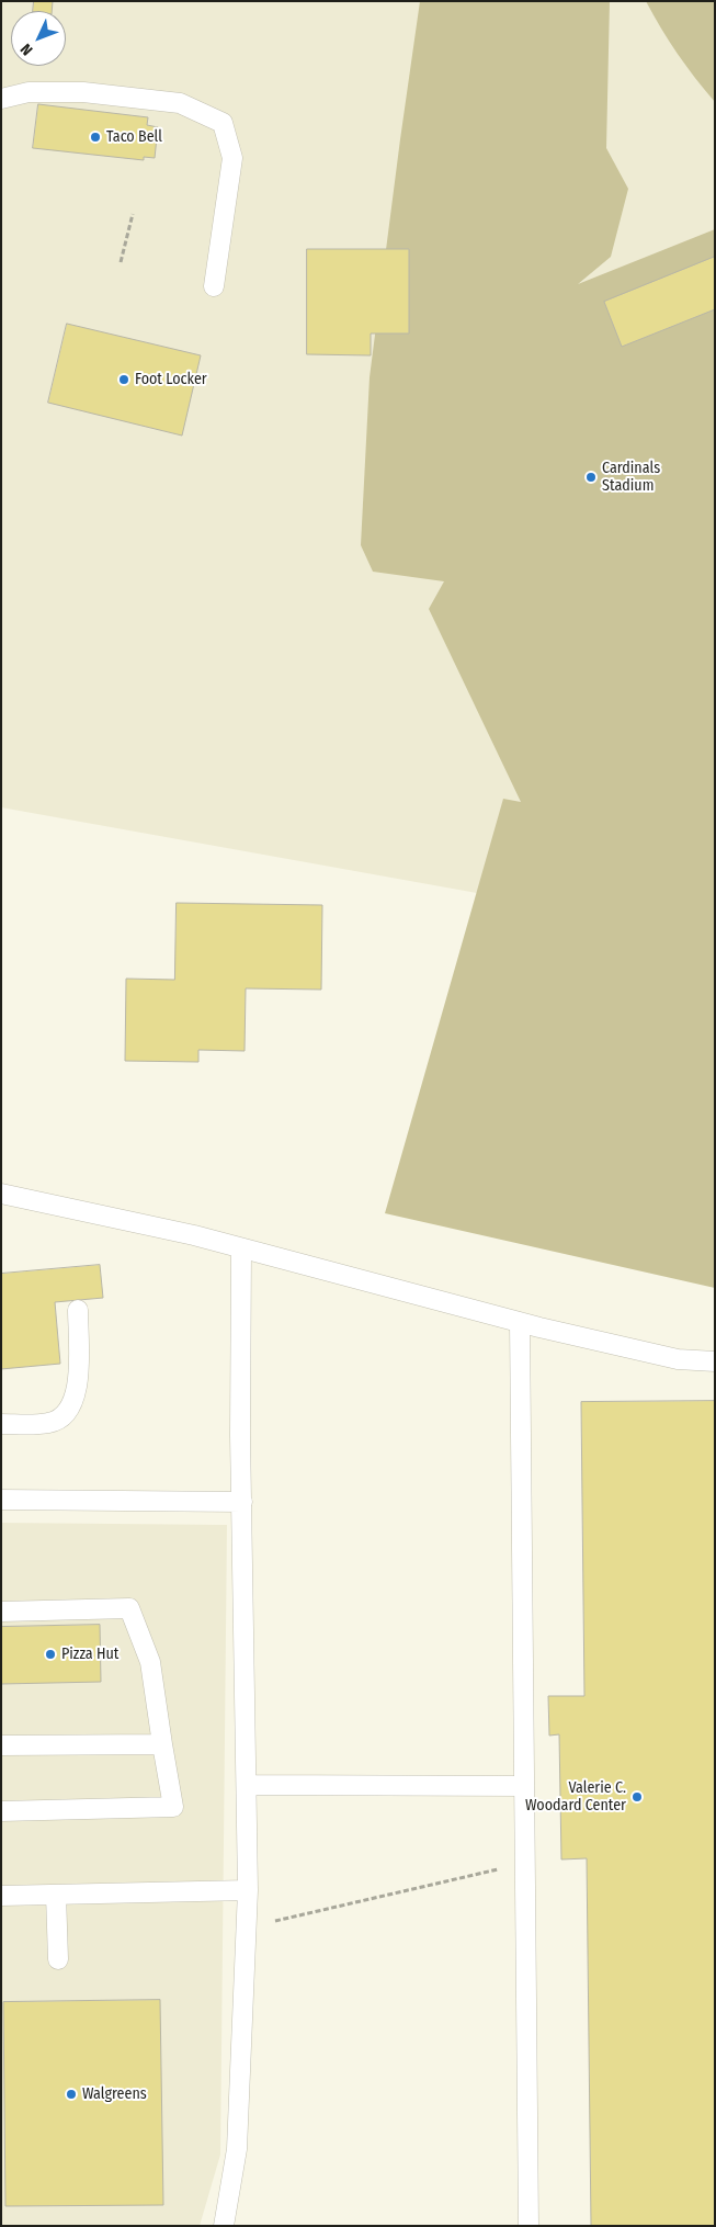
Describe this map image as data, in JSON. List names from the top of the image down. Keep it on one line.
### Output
{"places":["Taco Bell","Foot Locker","Cardinals Stadium","Pizza Hut","Valerie C. Woodard Center","Walgreens"],"north":"bottom left"}
